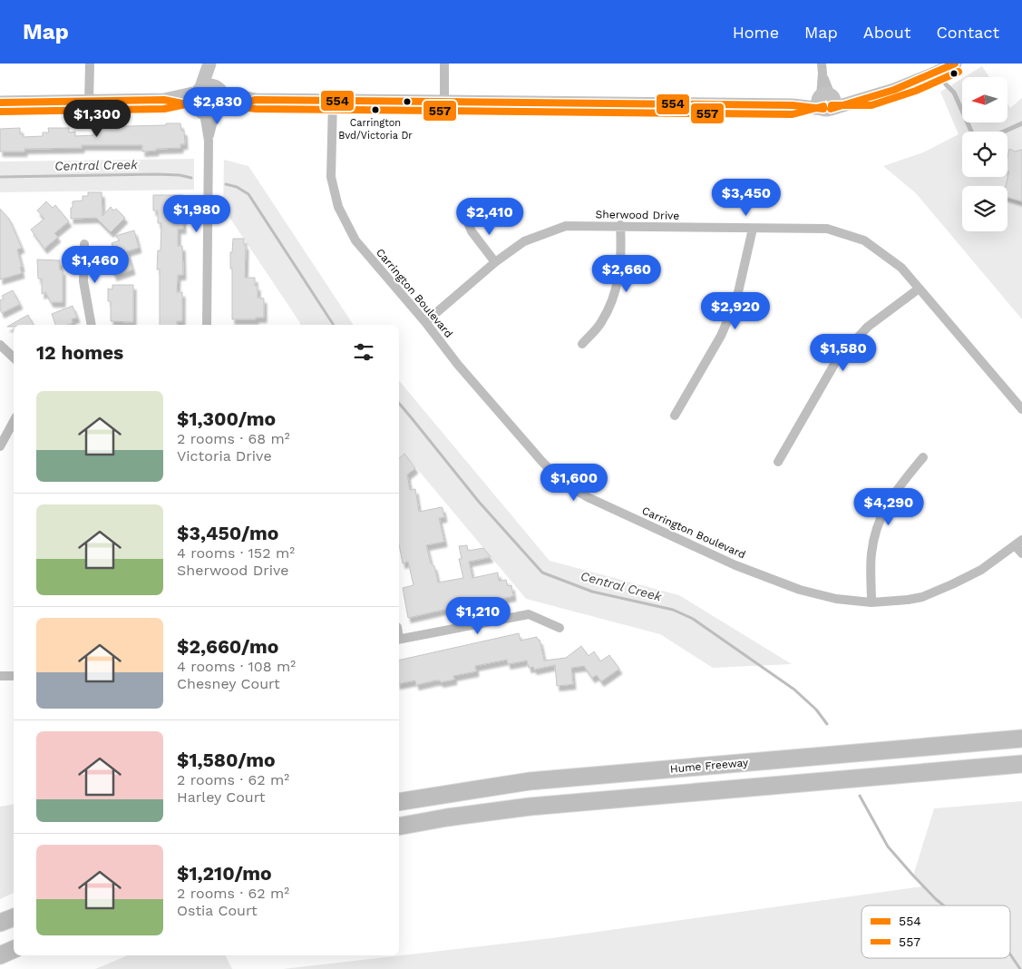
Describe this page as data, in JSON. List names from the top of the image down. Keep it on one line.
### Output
{"streets":{"highway":["Hume Freeway"],"street":["Sherwood Drive","Carrington Boulevard"]},"crossings":[["Sherwood Drive","Carrington Boulevard"]],"water":["Central Creek"],"places":["Carrington Bvd/Victoria Dr"],"lines":["transit line 554","transit line 557"],"legend":["554","557"],"north":"left","page":{"header":"Map","nav":["Home","Map","About","Contact"],"price":["$2,830","$1,300","$3,450","$1,980","$2,410","$1,460","$2,660","$2,920","$1,580","$1,600","$4,290","$1,210"],"heading":"12 homes","list":[{"name":"$1,300/mo","note":"2 rooms · 68 m² · Victoria Drive"},{"name":"$3,450/mo","note":"4 rooms · 152 m² · Sherwood Drive"},{"name":"$2,660/mo","note":"4 rooms · 108 m² · Chesney Court"},{"name":"$1,580/mo","note":"2 rooms · 62 m² · Harley Court"},{"name":"$1,210/mo","note":"2 rooms · 62 m² · Ostia Court"}]}}
